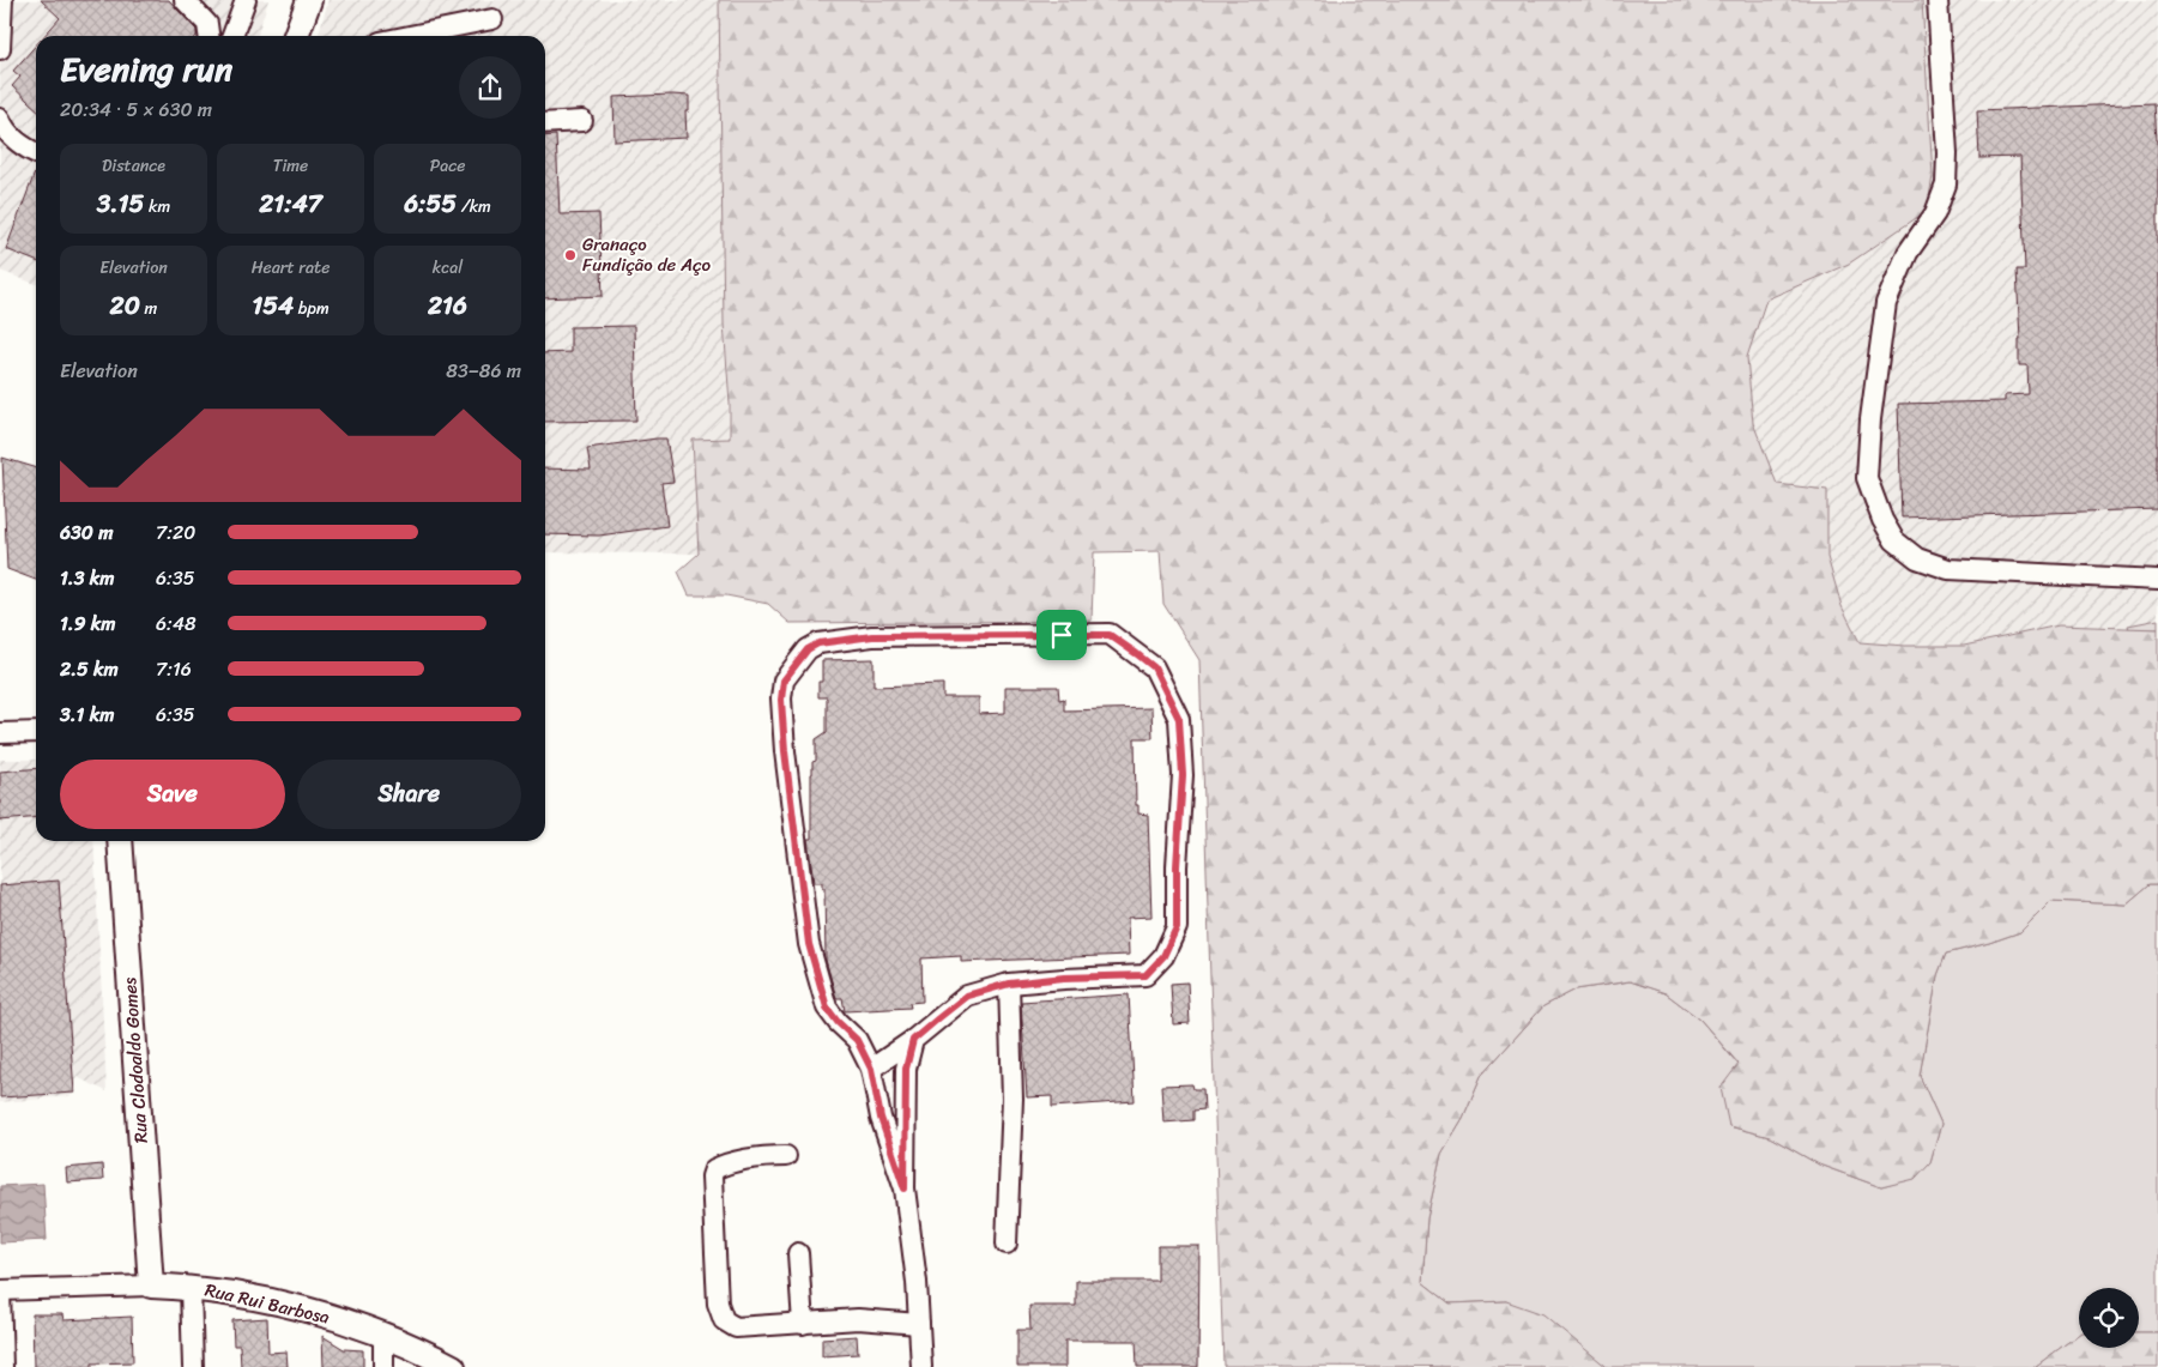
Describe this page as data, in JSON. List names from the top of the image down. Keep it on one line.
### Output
{"streets":{"main road":["Rua Clodoaldo Gomes","Rua Rui Barbosa"]},"crossings":[["Rua Clodoaldo Gomes","Rua Rui Barbosa"]],"places":["Granaço Fundição de Aço"],"page":{"heading":["Evening run","20:34 · 5 × 630 m"],"stats":[["Distance","3.15 km"],["Time","21:47"],["Pace","6:55 /km"],["Elevation","20 m"],["Heart rate","154 bpm"],["kcal","216"]],"chart":["Elevation","83–86 m"],"list":[{"name":"630 m","note":"7:20"},{"name":"1.3 km","note":"6:35"},{"name":"1.9 km","note":"6:48"},{"name":"2.5 km","note":"7:16"},{"name":"3.1 km","note":"6:35"}],"buttons":["Save","Share"]}}
